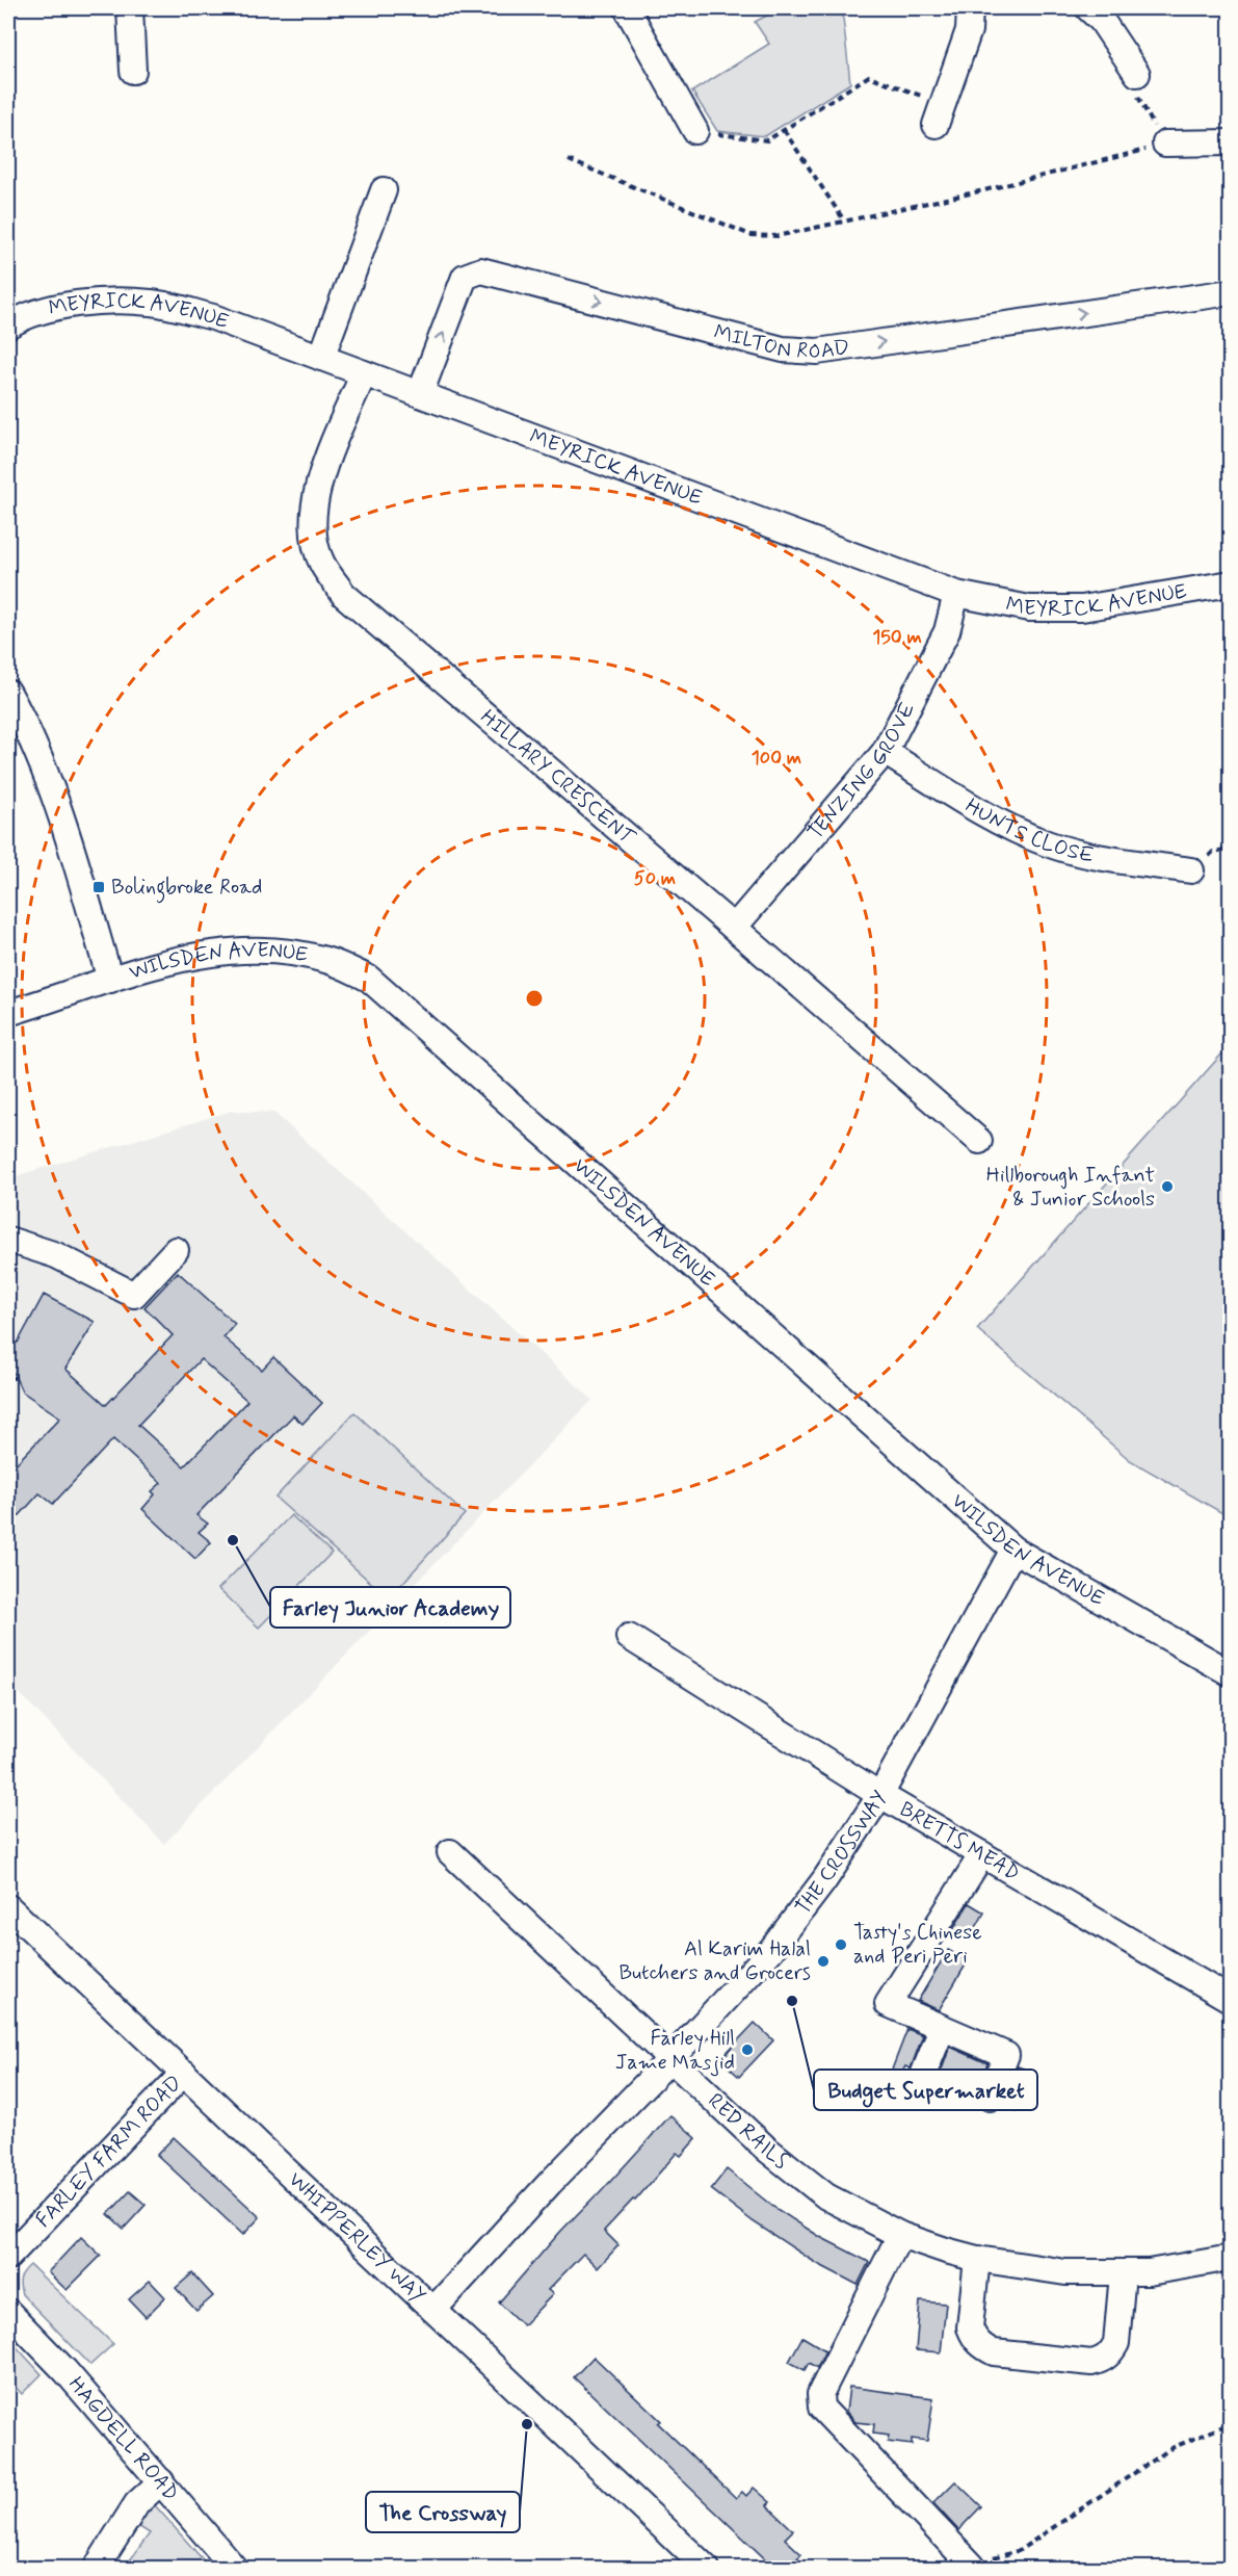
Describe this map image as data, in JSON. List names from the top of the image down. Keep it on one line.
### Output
{"streets":{"street":["MEYRICK AVENUE","MILTON ROAD","TENZING GROVE","HILLARY CRESCENT","HUNTS CLOSE","WILSDEN AVENUE","BRETTS MEAD","THE CROSSWAY","RED RAILS","FARLEY FARM ROAD","WHIPPERLEY WAY","HAGDELL ROAD"]},"crossings":[["MEYRICK AVENUE","MILTON ROAD"],["MEYRICK AVENUE","TENZING GROVE"],["MEYRICK AVENUE","HILLARY CRESCENT"],["TENZING GROVE","HILLARY CRESCENT"],["TENZING GROVE","HUNTS CLOSE"],["WILSDEN AVENUE","THE CROSSWAY"],["BRETTS MEAD","THE CROSSWAY"],["THE CROSSWAY","RED RAILS"],["THE CROSSWAY","WHIPPERLEY WAY"],["FARLEY FARM ROAD","WHIPPERLEY WAY"]],"one_way":["MILTON ROAD"],"places":{"transit":["Bolingbroke Road"],"other":["Hillborough Infant & Junior Schools","Farley Junior Academy","Tasty's Chinese and Peri Peri","Al Karim Halal Butchers and Grocers","Budget Supermarket","Farley Hill Jame Masjid","The Crossway"]},"rings":["150 m","100 m","50 m"]}
